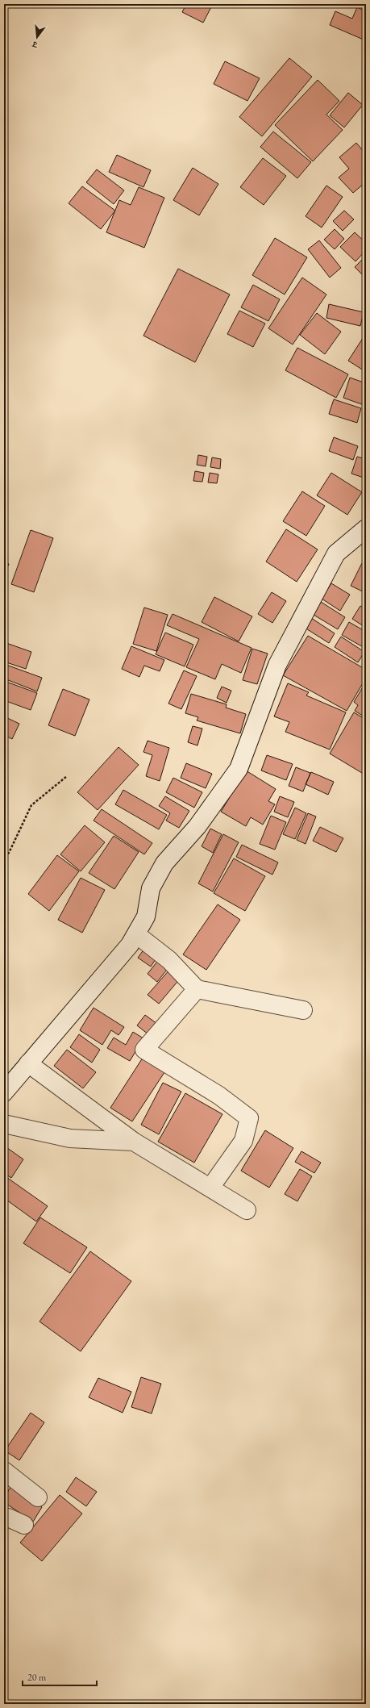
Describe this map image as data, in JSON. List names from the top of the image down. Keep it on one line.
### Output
{"scale_bar":"20 m","north":"bottom"}
